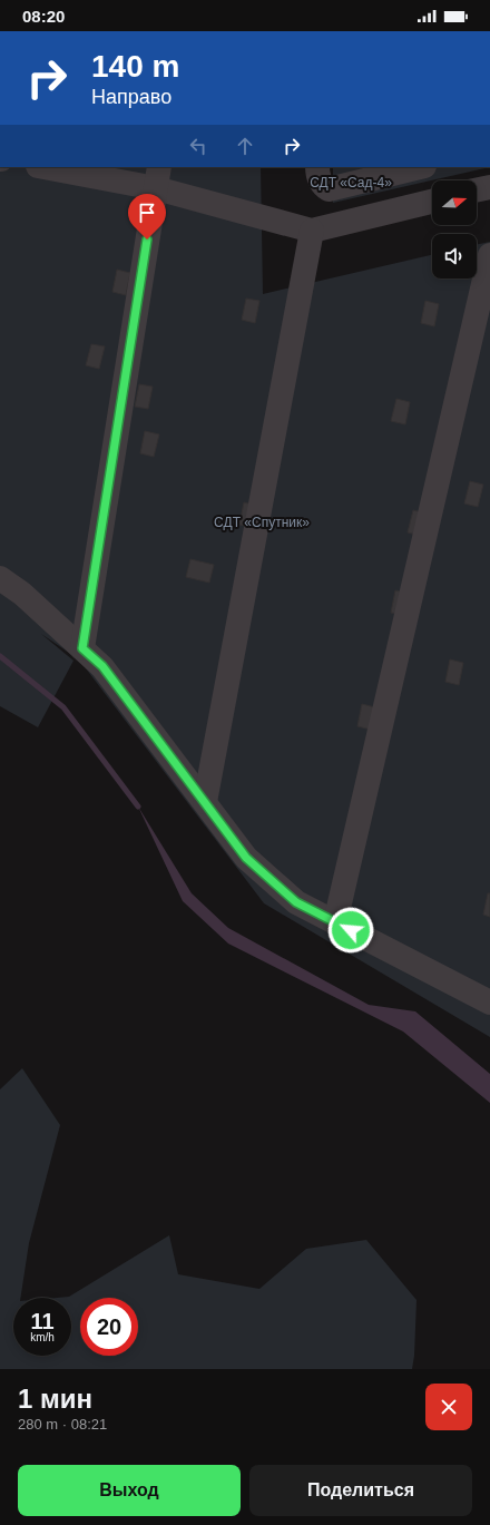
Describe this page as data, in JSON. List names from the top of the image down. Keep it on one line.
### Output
{"parks":["СДТ «Сад-4»","СДТ «Спутник»"],"north":"right","page":{"status":"08:20","turn":["140 m","Направо"],"speed":"11 km/h","limit":"20","heading":["1 мин","280 m · 08:21"],"buttons":["Выход","Поделиться"]}}
